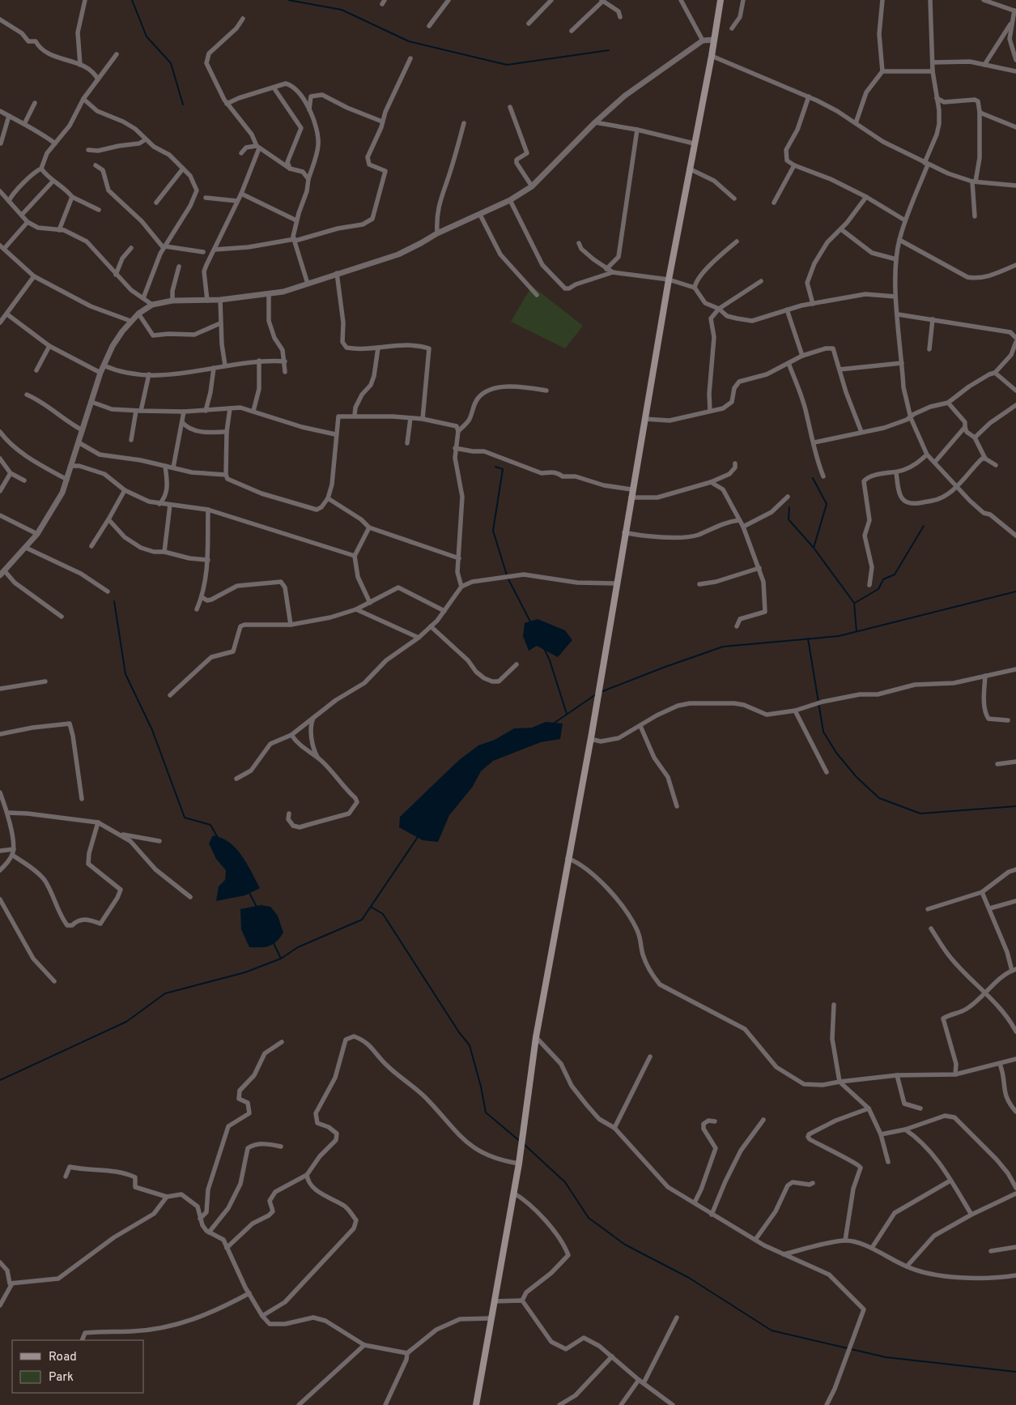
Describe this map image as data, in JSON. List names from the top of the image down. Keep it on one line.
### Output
{"legend":["Road","Park"]}
